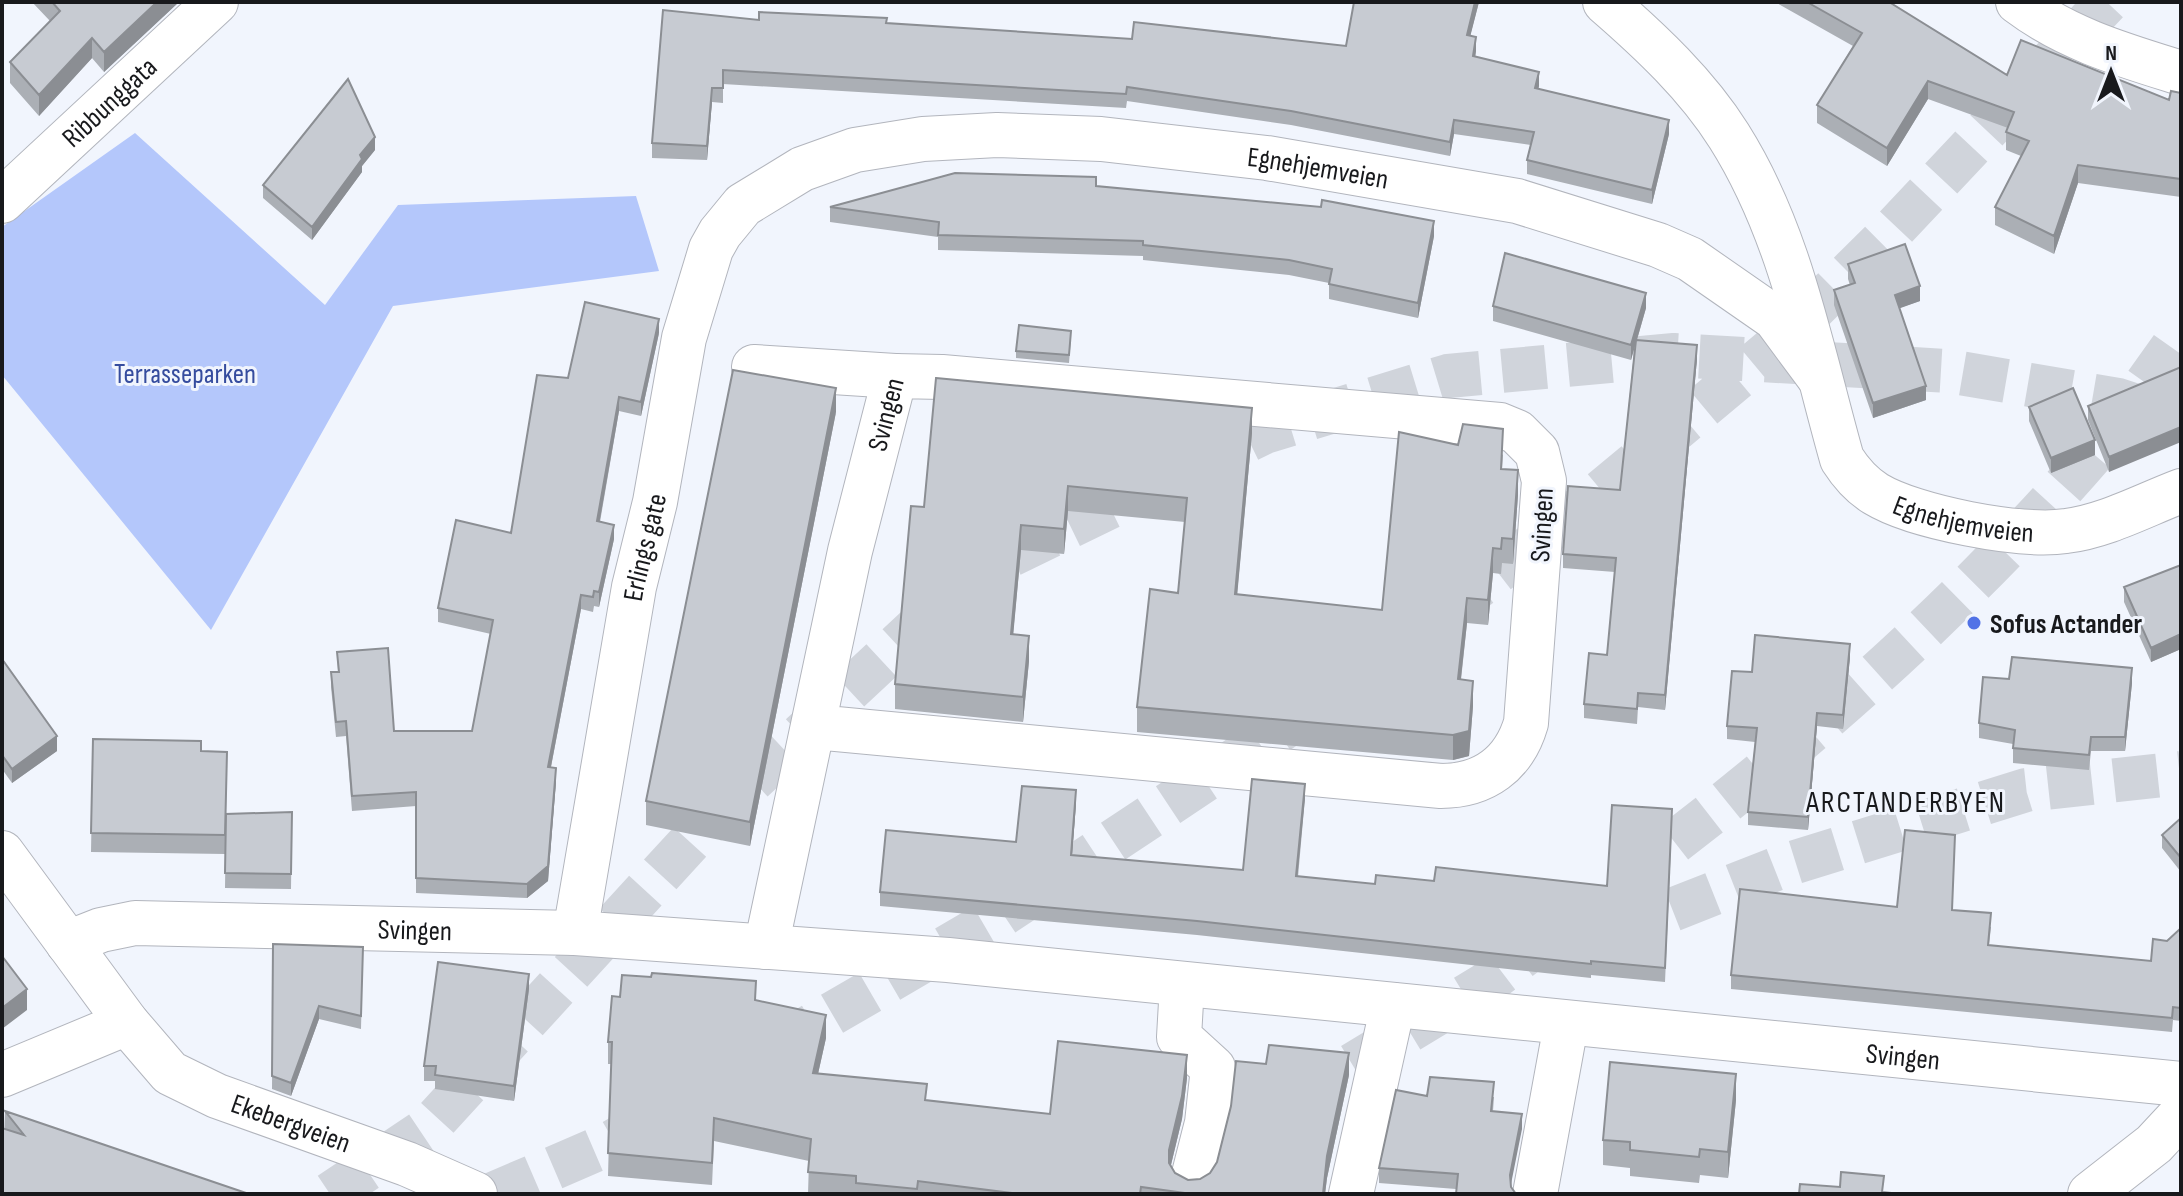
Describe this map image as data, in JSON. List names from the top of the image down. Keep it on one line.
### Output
{"streets":{"street":["Ribbunggata","Egnehjemveien","Svingen","Erlings gate","Ekebergveien"]},"crossings":[["Egnehjemveien","Erlings gate"],["Svingen","Erlings gate"],["Svingen","Ekebergveien"]],"districts":["ARCTANDERBYEN"],"parks":["Terrasseparken"],"places":["Sofus Actander"],"north":"top"}
